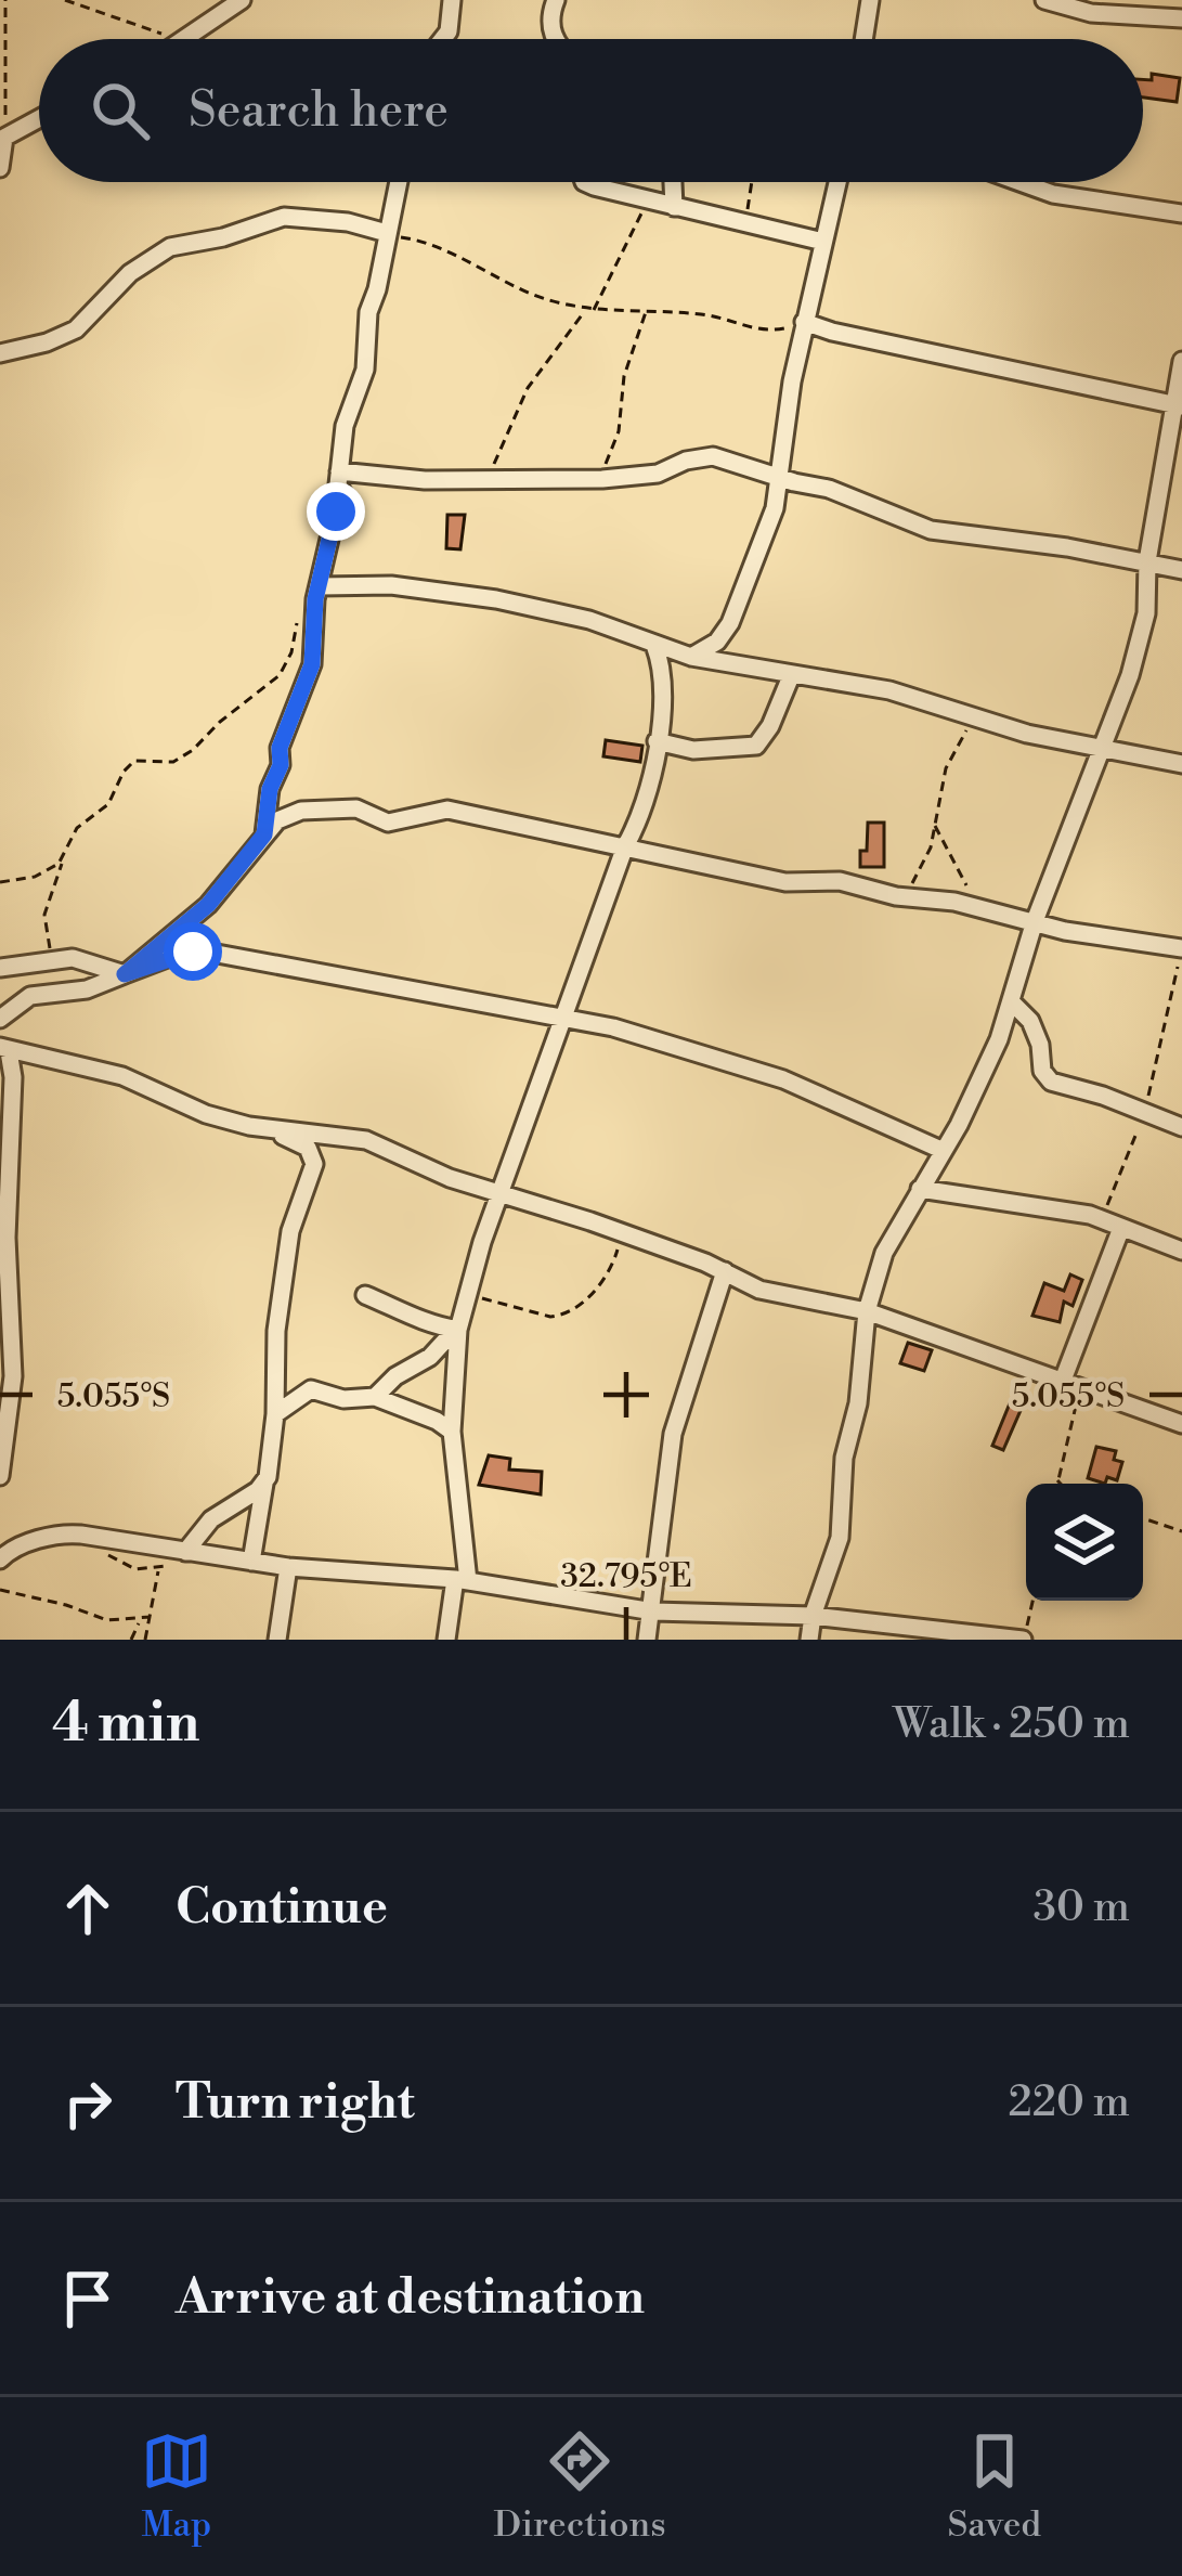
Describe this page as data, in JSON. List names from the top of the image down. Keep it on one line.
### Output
{"page":{"search":"Search here","heading":["4 min","Walk · 250 m"],"list":[["Continue","30 m"],["Turn right","220 m"],"Arrive at destination"],"nav":["Map","Directions","Saved"]},"coordinates":["5.055°S","32.795°E"]}
